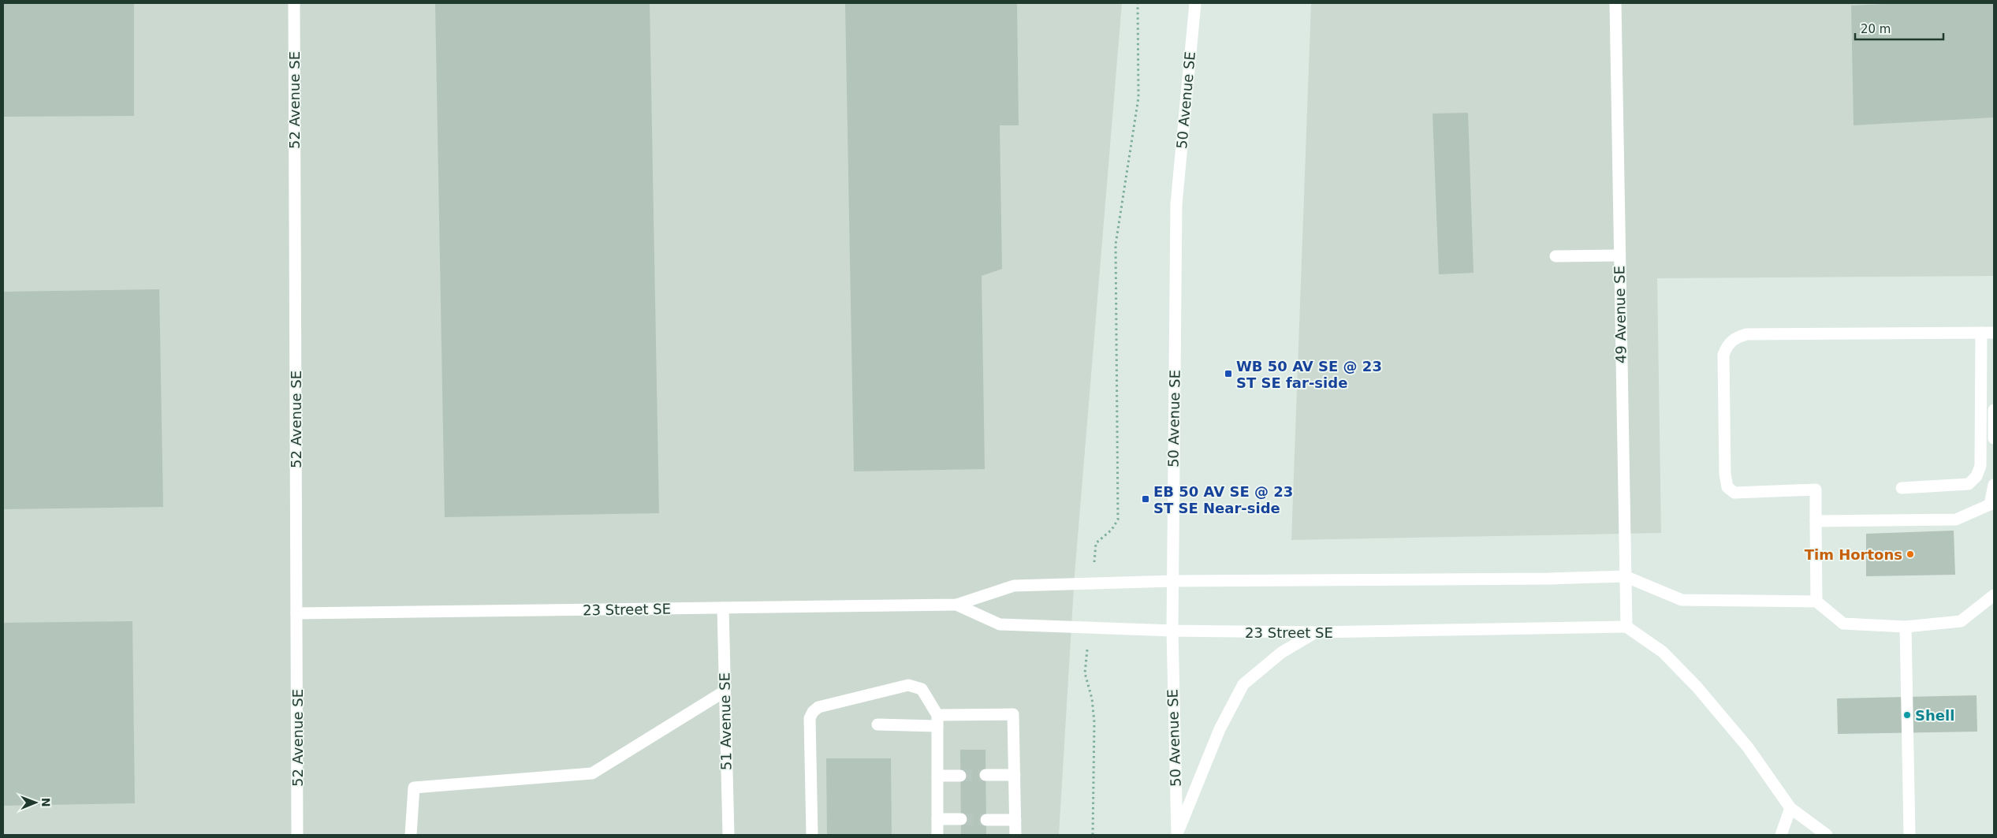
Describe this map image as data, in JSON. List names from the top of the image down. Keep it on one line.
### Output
{"streets":{"street":["52 Avenue SE","50 Avenue SE","49 Avenue SE","23 Street SE","51 Avenue SE"]},"crossings":[["52 Avenue SE","23 Street SE"],["50 Avenue SE","23 Street SE"],["49 Avenue SE","23 Street SE"],["23 Street SE","51 Avenue SE"]],"places":{"transit":["WB 50 AV SE @ 23 ST SE far-side","EB 50 AV SE @ 23 ST SE Near-side"],"other":["Tim Hortons","Shell"]},"scale_bar":"20 m","north":"right"}
